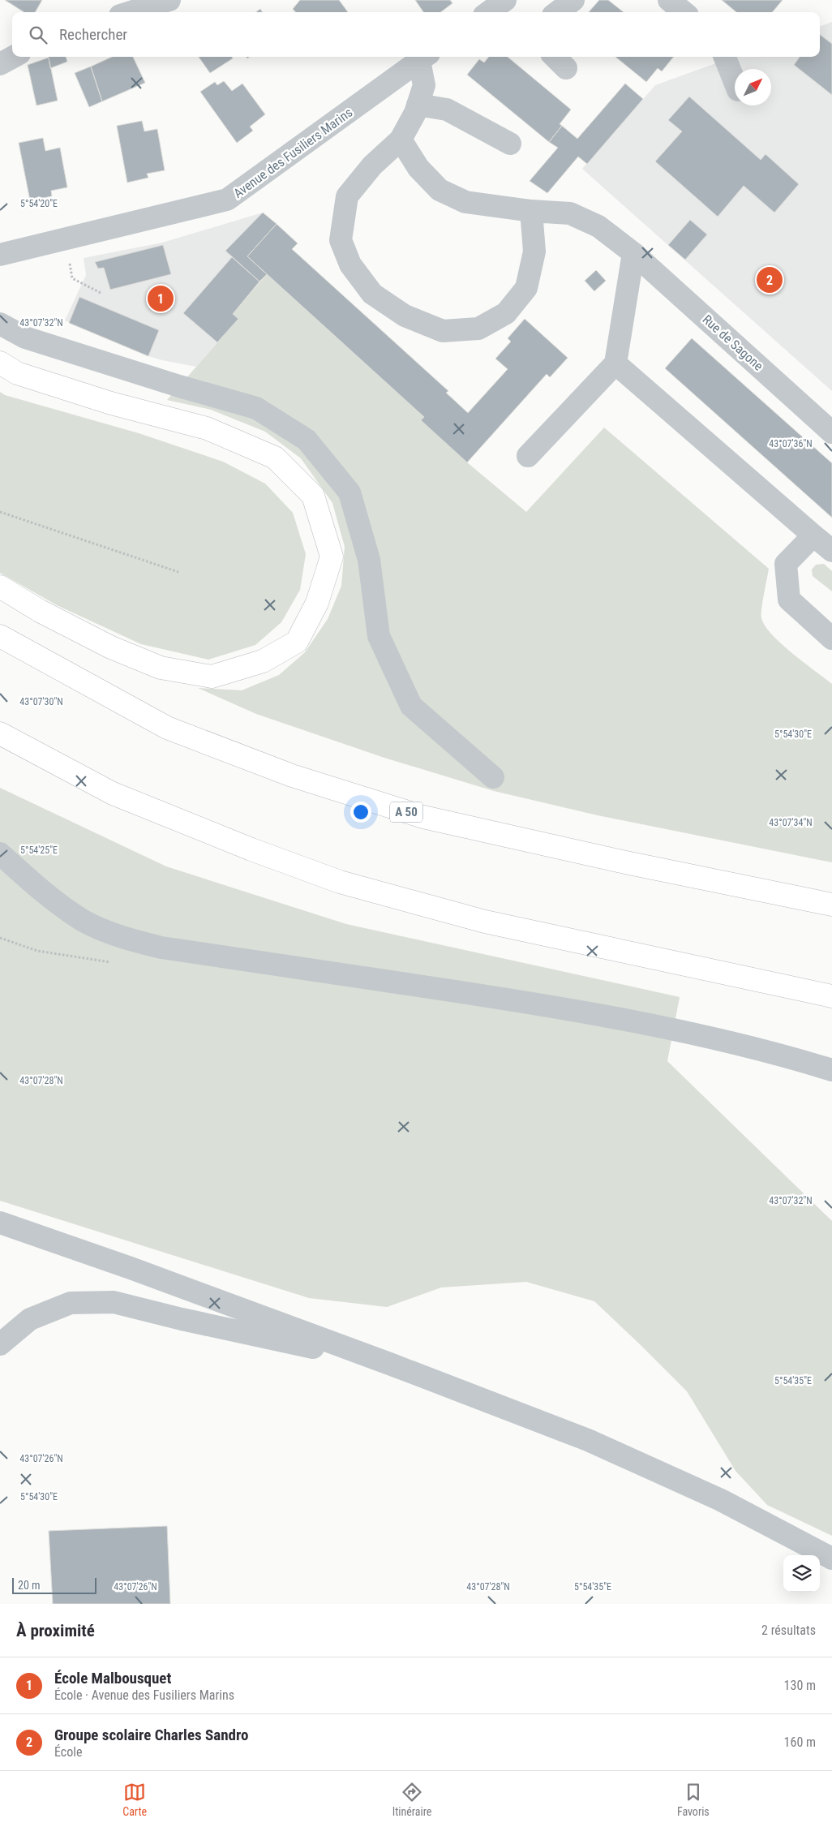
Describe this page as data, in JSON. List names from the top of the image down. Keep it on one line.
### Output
{"streets":{"highway":["A 50"],"street":["Avenue des Fusiliers Marins","Rue de Sagone"]},"scale_bar":"20 m","north":"top right","page":{"search":"Rechercher","pins":["2","1"],"scale":"20 m","heading":["À proximité","2 résultats"],"list":[{"mark":"1","name":"École Malbousquet","note":"École · Avenue des Fusiliers Marins","value":"130 m"},{"mark":"2","name":"Groupe scolaire Charles Sandro","note":"École","value":"160 m"}],"nav":["Carte","Itinéraire","Favoris"]},"coordinates":["5°54'20\"E","43°07'32\"N","43°07'36\"N","43°07'30\"N","5°54'30\"E","43°07'34\"N","5°54'25\"E","43°07'28\"N","5°54'35\"E","43°07'26\"N"]}
